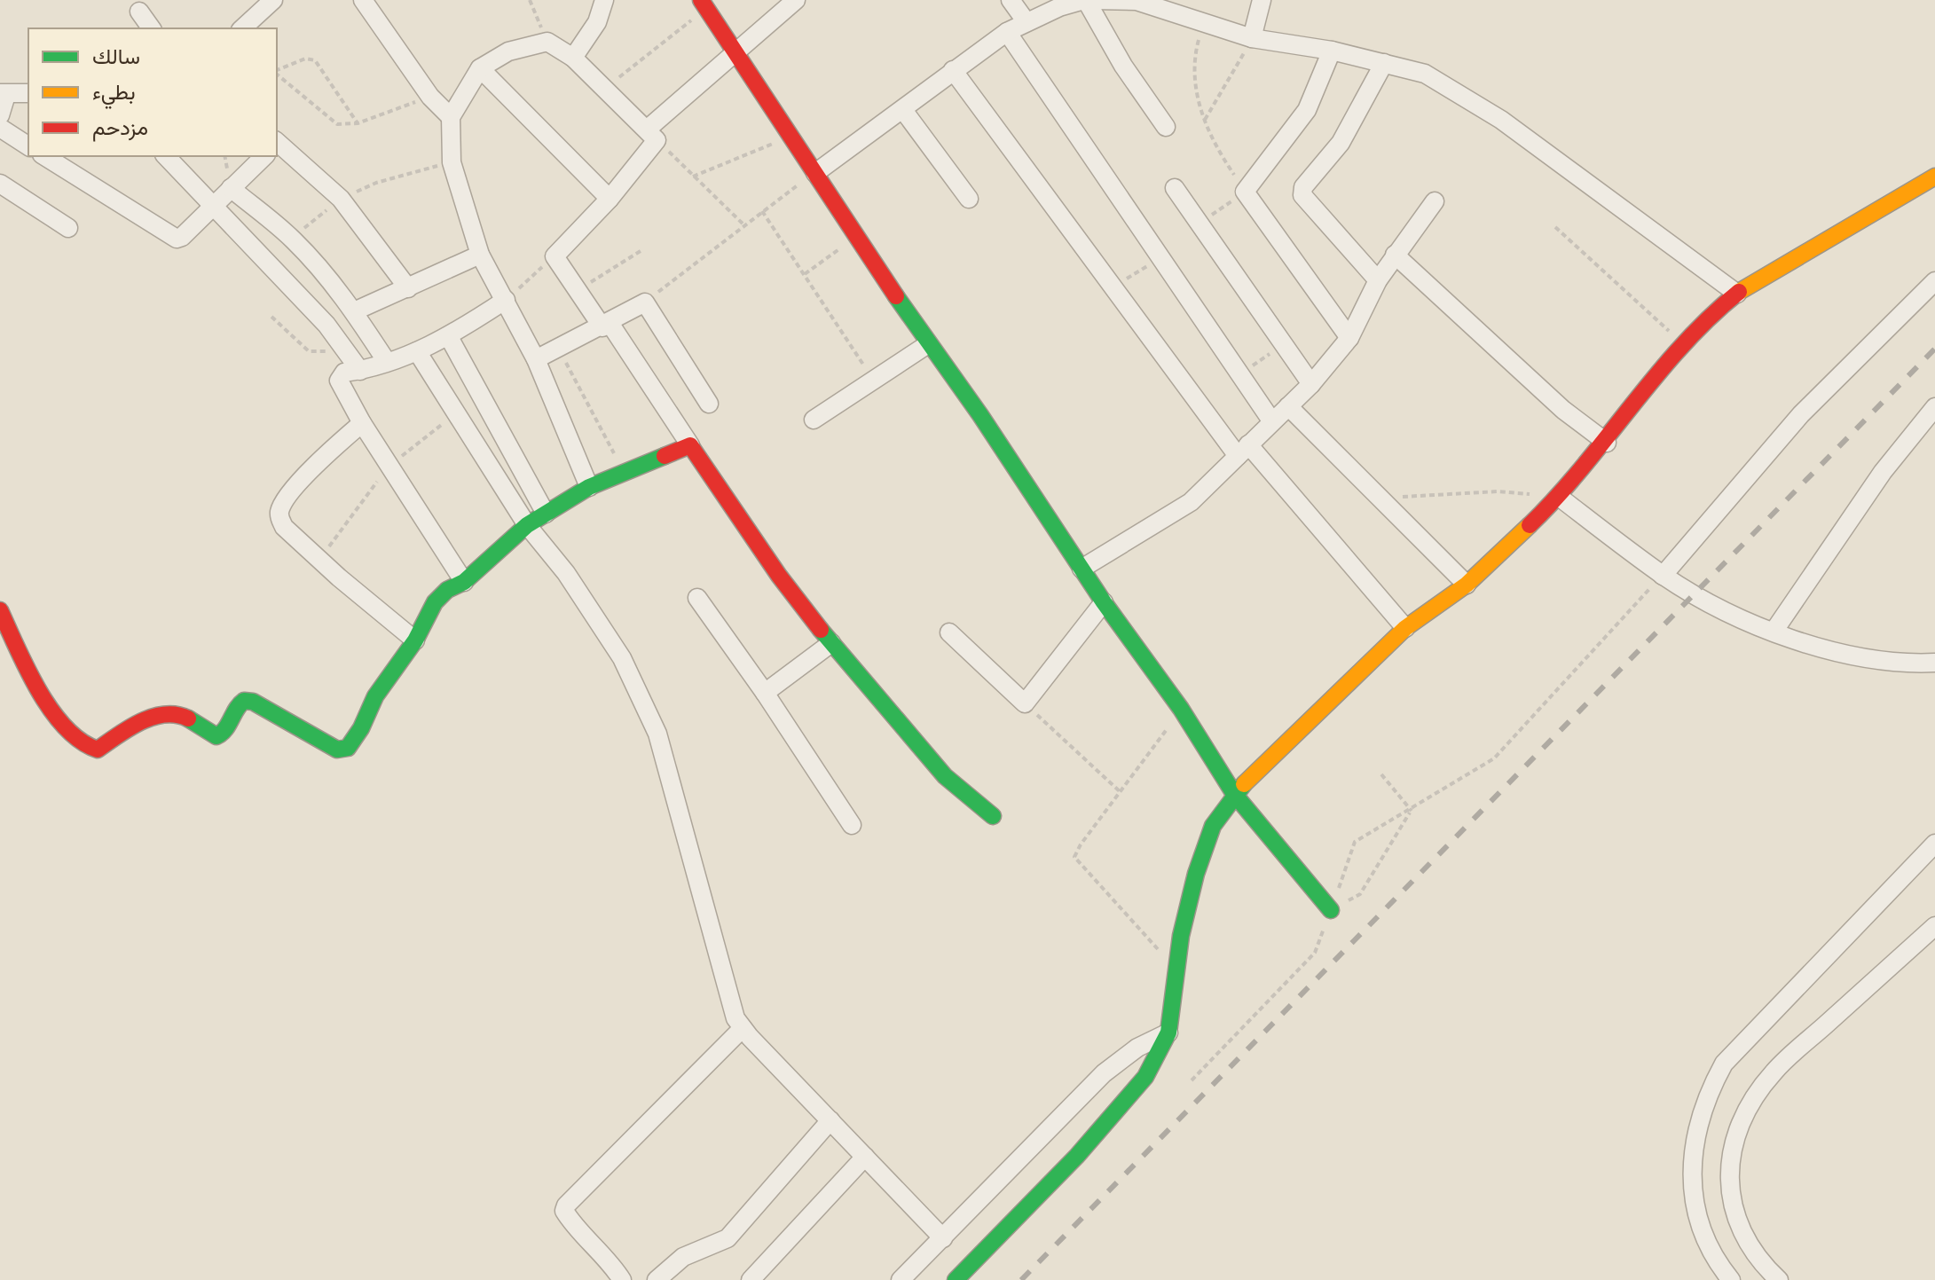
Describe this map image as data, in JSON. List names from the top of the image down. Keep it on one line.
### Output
{"legend":["سالك","بطيء","مزدحم"]}
